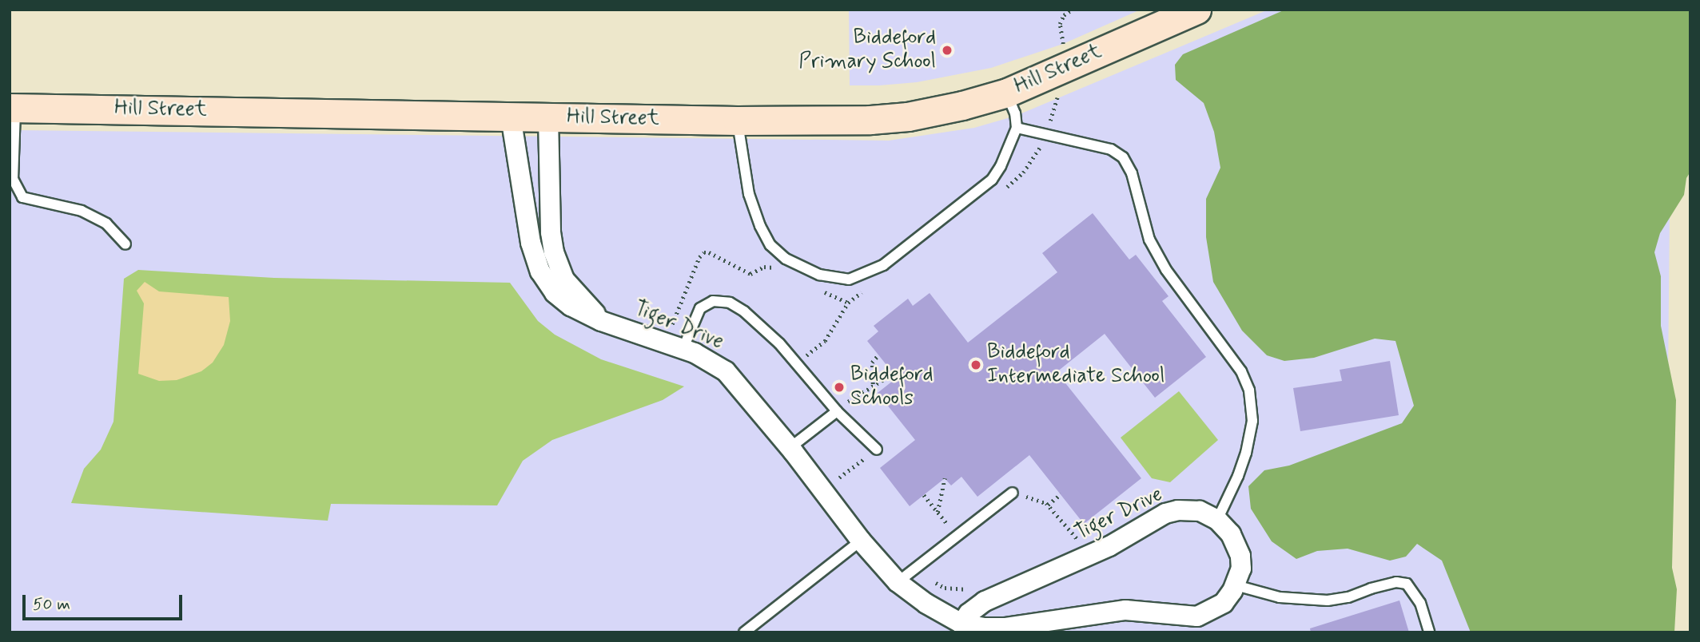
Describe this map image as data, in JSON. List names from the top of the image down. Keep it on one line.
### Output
{"streets":{"street":["Hill Street","Tiger Drive"]},"crossings":[["Hill Street","Tiger Drive"]],"places":["Biddeford Primary School","Biddeford Intermediate School","Biddeford Schools"],"scale_bar":"50 m"}
